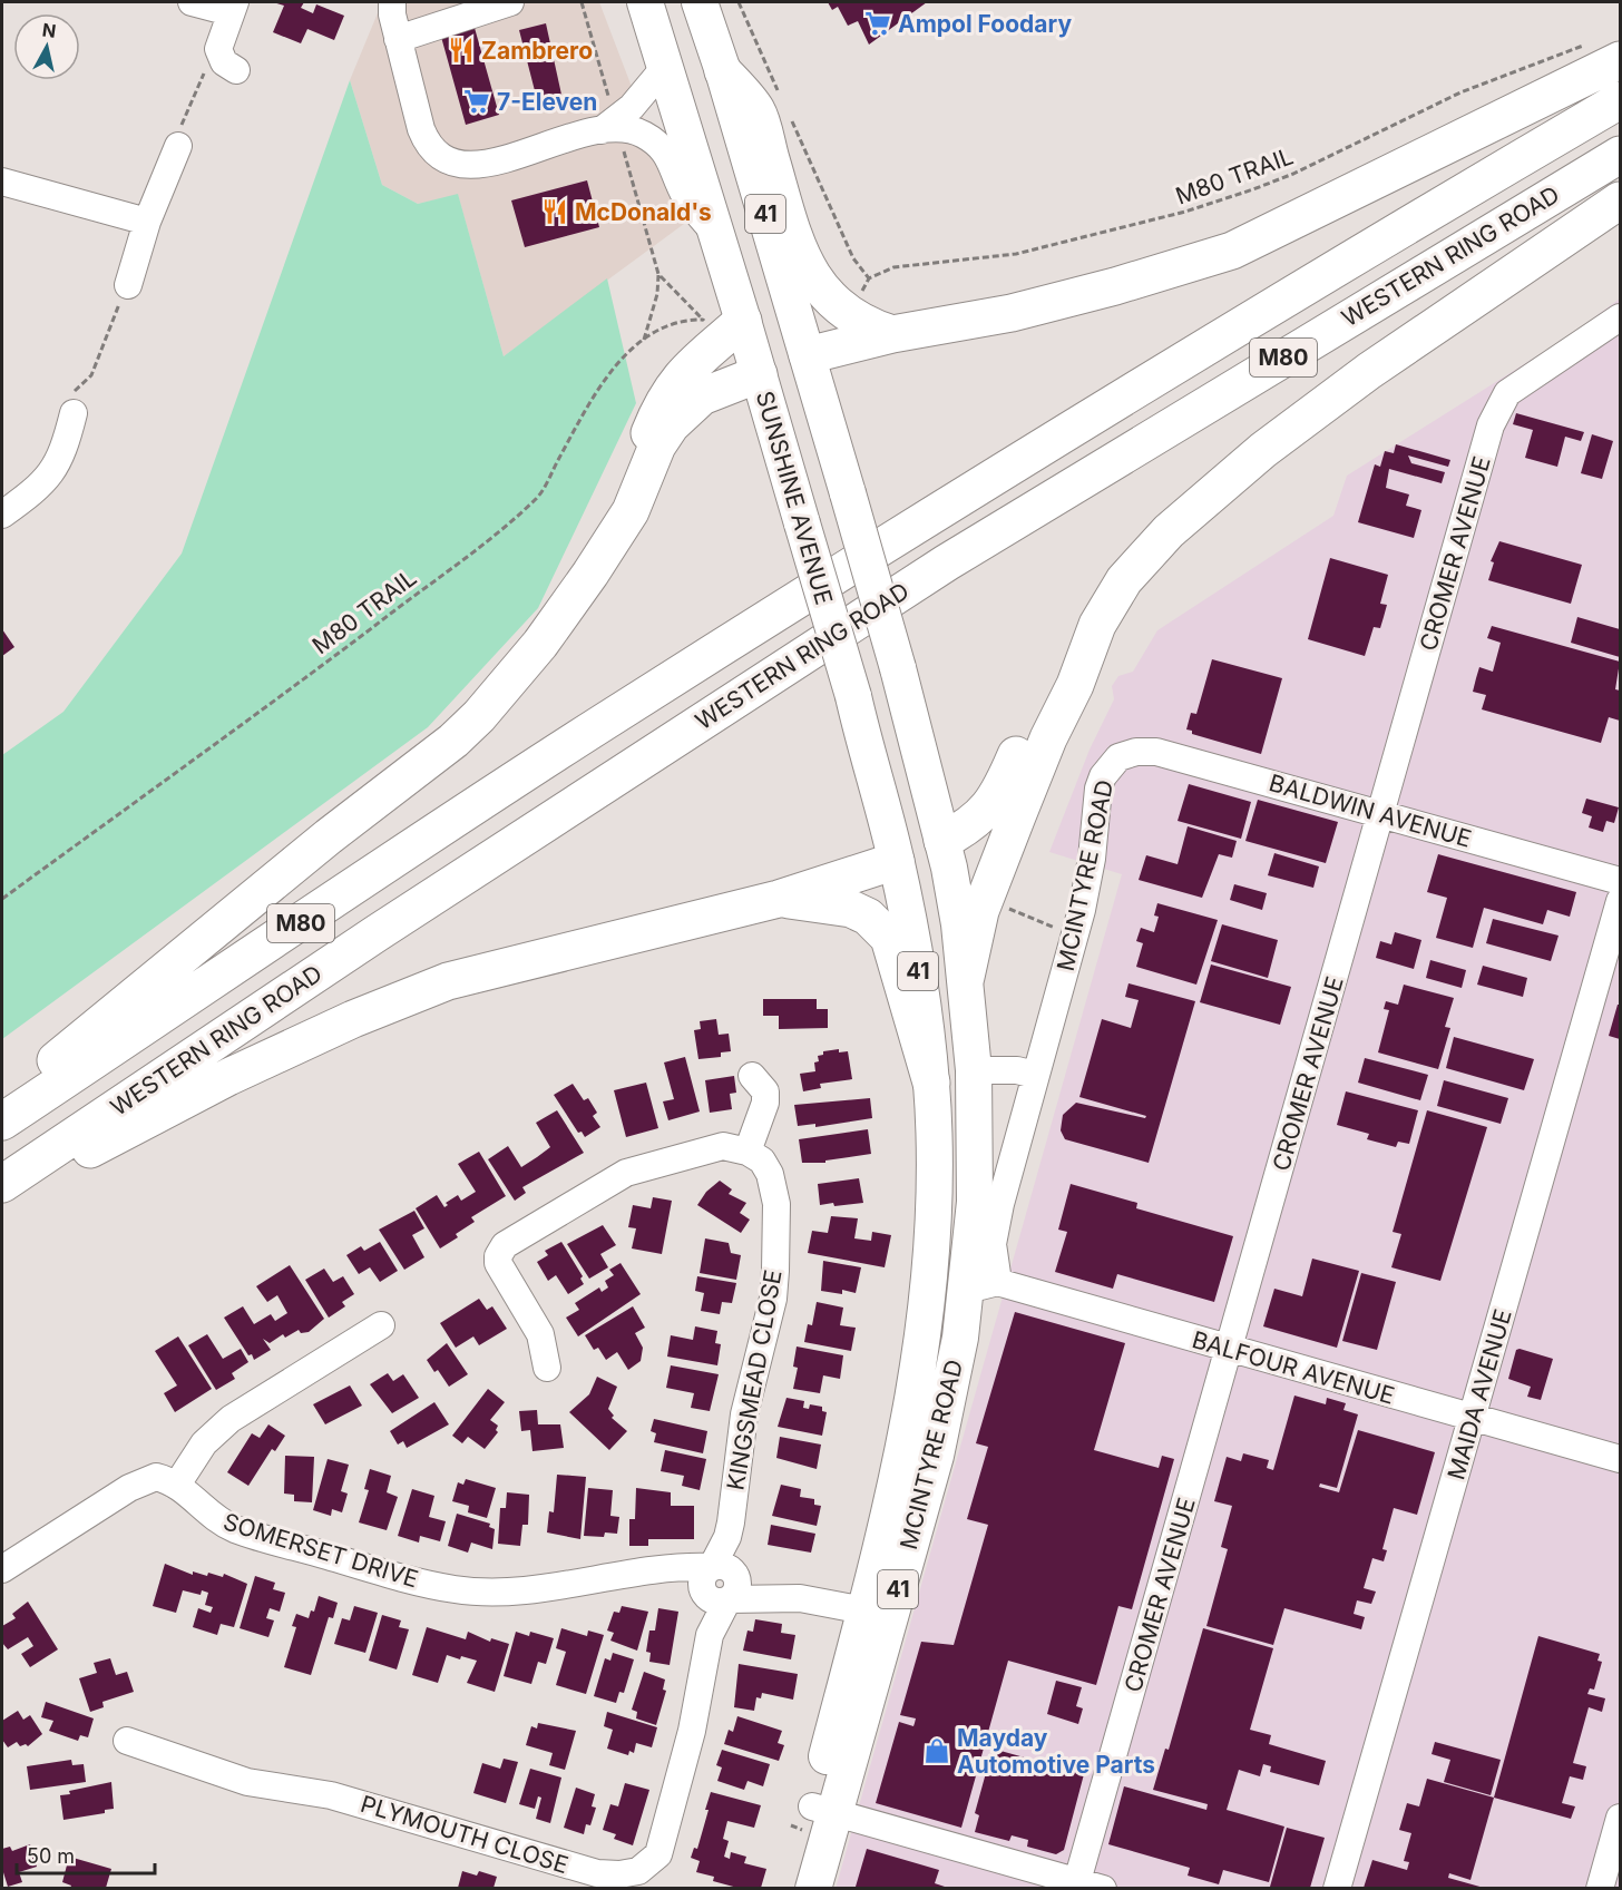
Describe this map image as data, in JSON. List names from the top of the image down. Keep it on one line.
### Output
{"streets":{"highway":["WESTERN RING ROAD","M80"],"main road":["41","SUNSHINE AVENUE","MCINTYRE ROAD"],"street":["CROMER AVENUE","BALDWIN AVENUE","BALFOUR AVENUE","KINGSMEAD CLOSE","MAIDA AVENUE","SOMERSET DRIVE","PLYMOUTH CLOSE"],"path":["M80 TRAIL"]},"crossings":[["41","MCINTYRE ROAD"],["SUNSHINE AVENUE","MCINTYRE ROAD"],["CROMER AVENUE","BALDWIN AVENUE"],["CROMER AVENUE","BALFOUR AVENUE"],["BALDWIN AVENUE","MCINTYRE ROAD"],["MCINTYRE ROAD","BALFOUR AVENUE"],["MCINTYRE ROAD","SOMERSET DRIVE"],["BALFOUR AVENUE","MAIDA AVENUE"],["KINGSMEAD CLOSE","SOMERSET DRIVE"],["KINGSMEAD CLOSE","PLYMOUTH CLOSE"],["SOMERSET DRIVE","PLYMOUTH CLOSE"]],"places":{"supermarket":["Ampol Foodary","7-Eleven"],"restaurant":["Zambrero","McDonald's"],"shop":["Mayday Automotive Parts"]},"scale_bar":"50 m","north":"top"}
